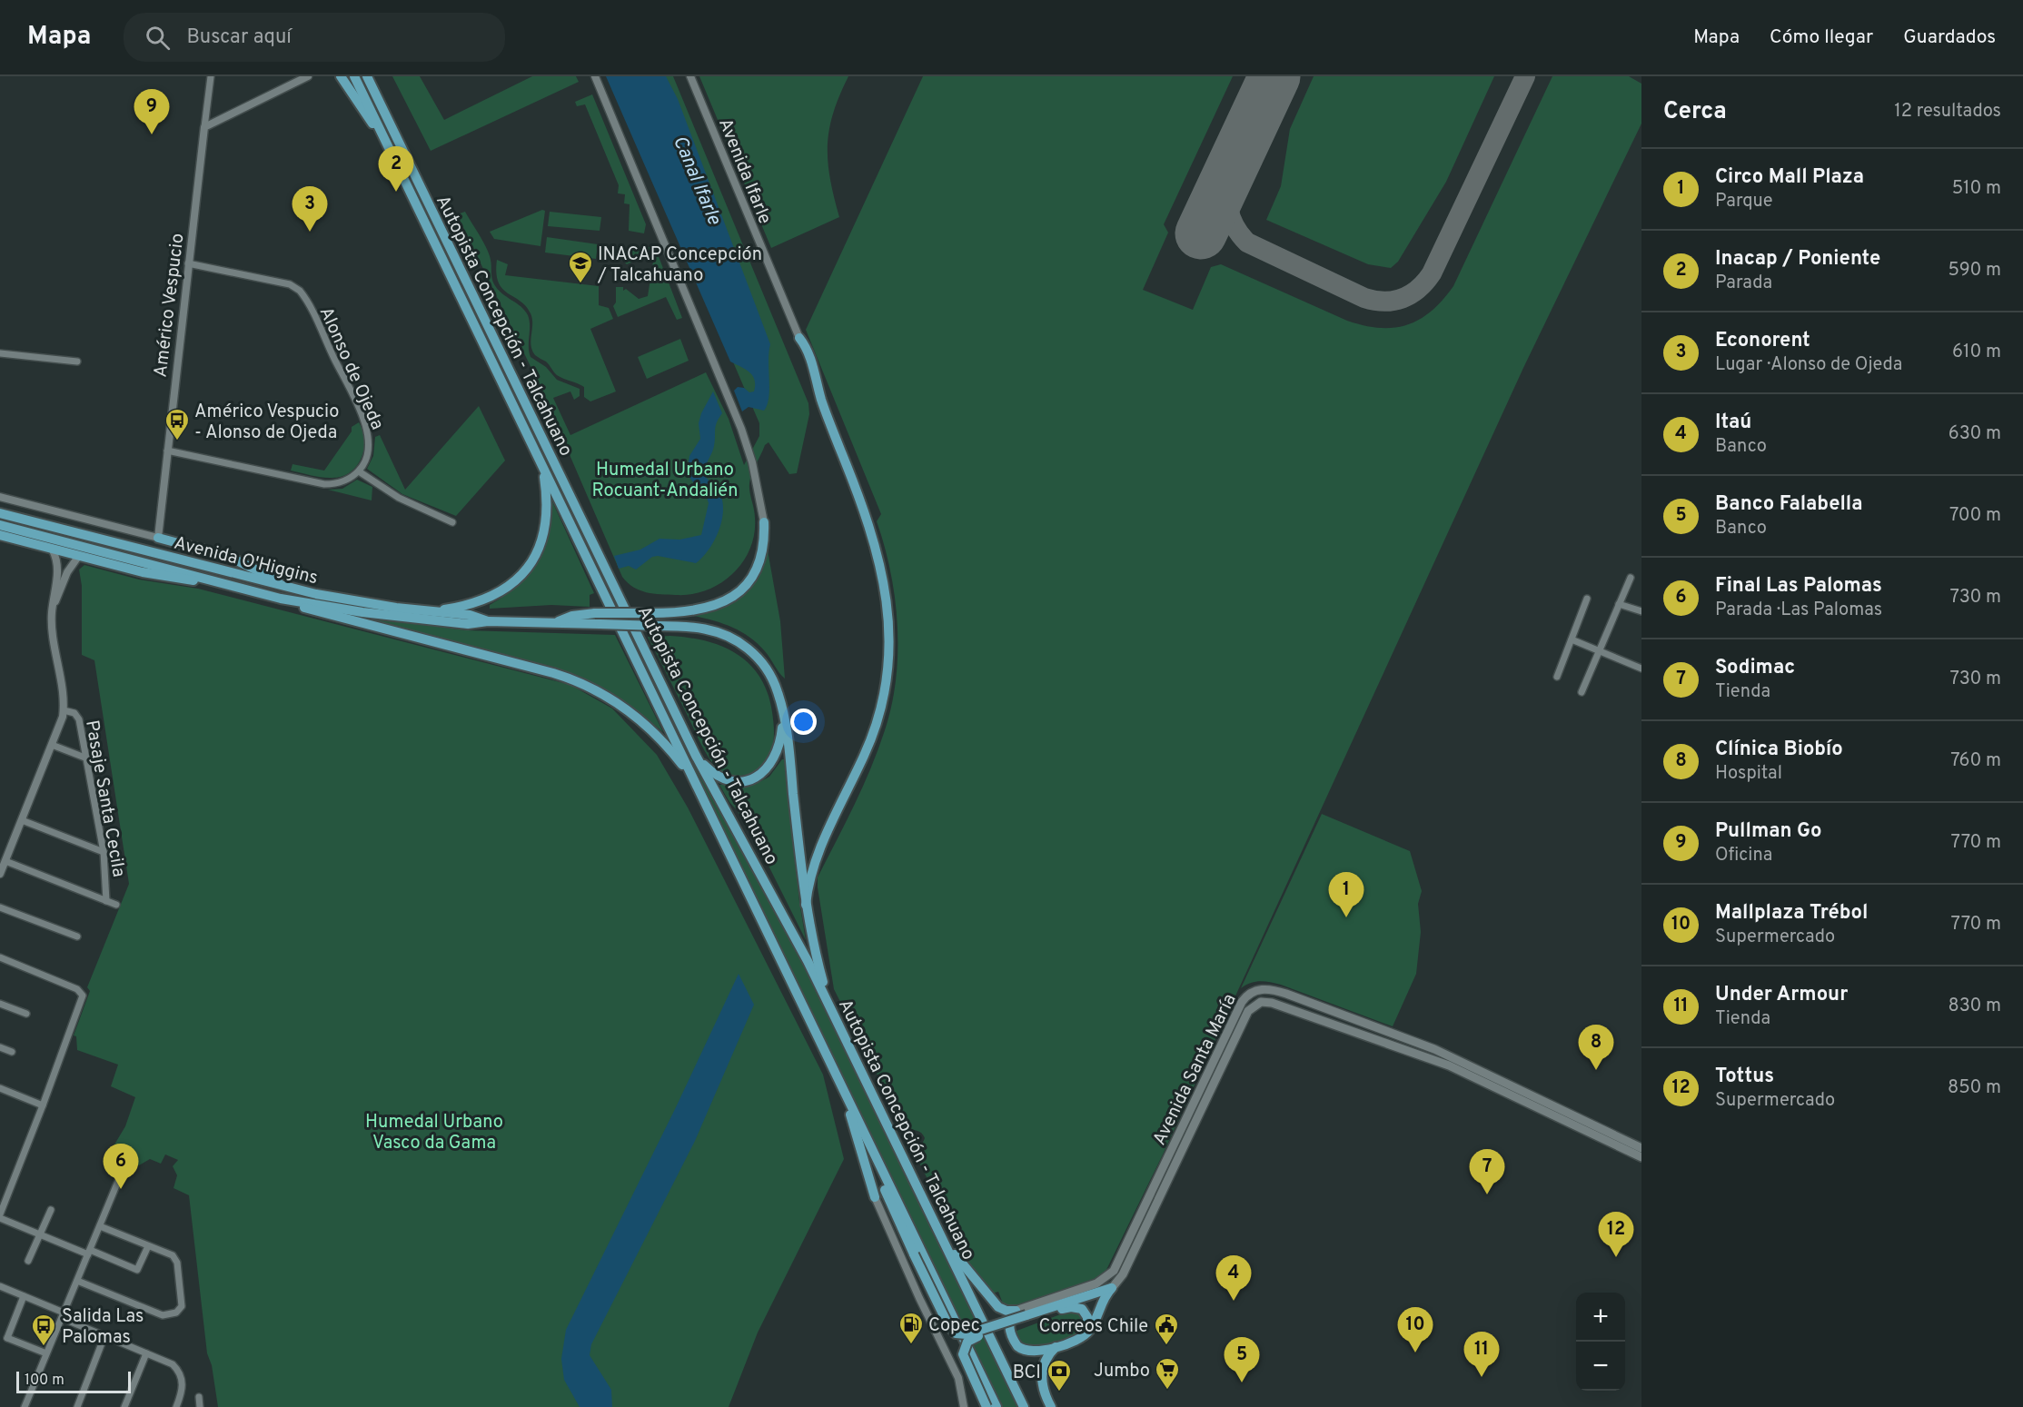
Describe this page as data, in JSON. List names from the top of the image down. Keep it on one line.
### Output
{"streets":{"main road":["Autopista Concepción - Talcahuano","Avenida O'Higgins","Avenida Santa María"],"street":["Avenida Ifarle","Américo Vespucio","Alonso de Ojeda","Pasaje Santa Cecila"]},"crossings":[["Américo Vespucio","Alonso de Ojeda"],["Américo Vespucio","Avenida O'Higgins"]],"water":["Canal Ifarle"],"parks":["Humedal Urbano Rocuant-Andalién","Humedal Urbano Vasco da Gama"],"places":{"school or university":["INACAP Concepción / Talcahuano"],"bus stop":["Américo Vespucio - Alonso de Ojeda","Salida Las Palomas"],"fuel station":["Copec"],"public building":["Correos Chile"],"supermarket":["Jumbo"],"bank":["BCI"]},"scale_bar":"100 m","page":{"header":"Mapa","search":"Buscar aquí","nav":["Mapa","Cómo llegar","Guardados"],"heading":["Cerca","12 resultados"],"pins":["9","2","3","1","8","6","7","12","4","10","11","5"],"list":[{"mark":"1","name":"Circo Mall Plaza","note":"Parque","value":"510 m"},{"mark":"2","name":"Inacap / Poniente","note":"Parada","value":"590 m"},{"mark":"3","name":"Econorent","note":"Lugar · Alonso de Ojeda","value":"610 m"},{"mark":"4","name":"Itaú","note":"Banco","value":"630 m"},{"mark":"5","name":"Banco Falabella","note":"Banco","value":"700 m"},{"mark":"6","name":"Final Las Palomas","note":"Parada · Las Palomas","value":"730 m"},{"mark":"7","name":"Sodimac","note":"Tienda","value":"730 m"},{"mark":"8","name":"Clínica Biobío","note":"Hospital","value":"760 m"},{"mark":"9","name":"Pullman Go","note":"Oficina","value":"770 m"},{"mark":"10","name":"Mallplaza Trébol","note":"Supermercado","value":"770 m"},{"mark":"11","name":"Under Armour","note":"Tienda","value":"830 m"},{"mark":"12","name":"Tottus","note":"Supermercado","value":"850 m"}],"map_buttons":["+","−"],"scale":"100 m"}}
